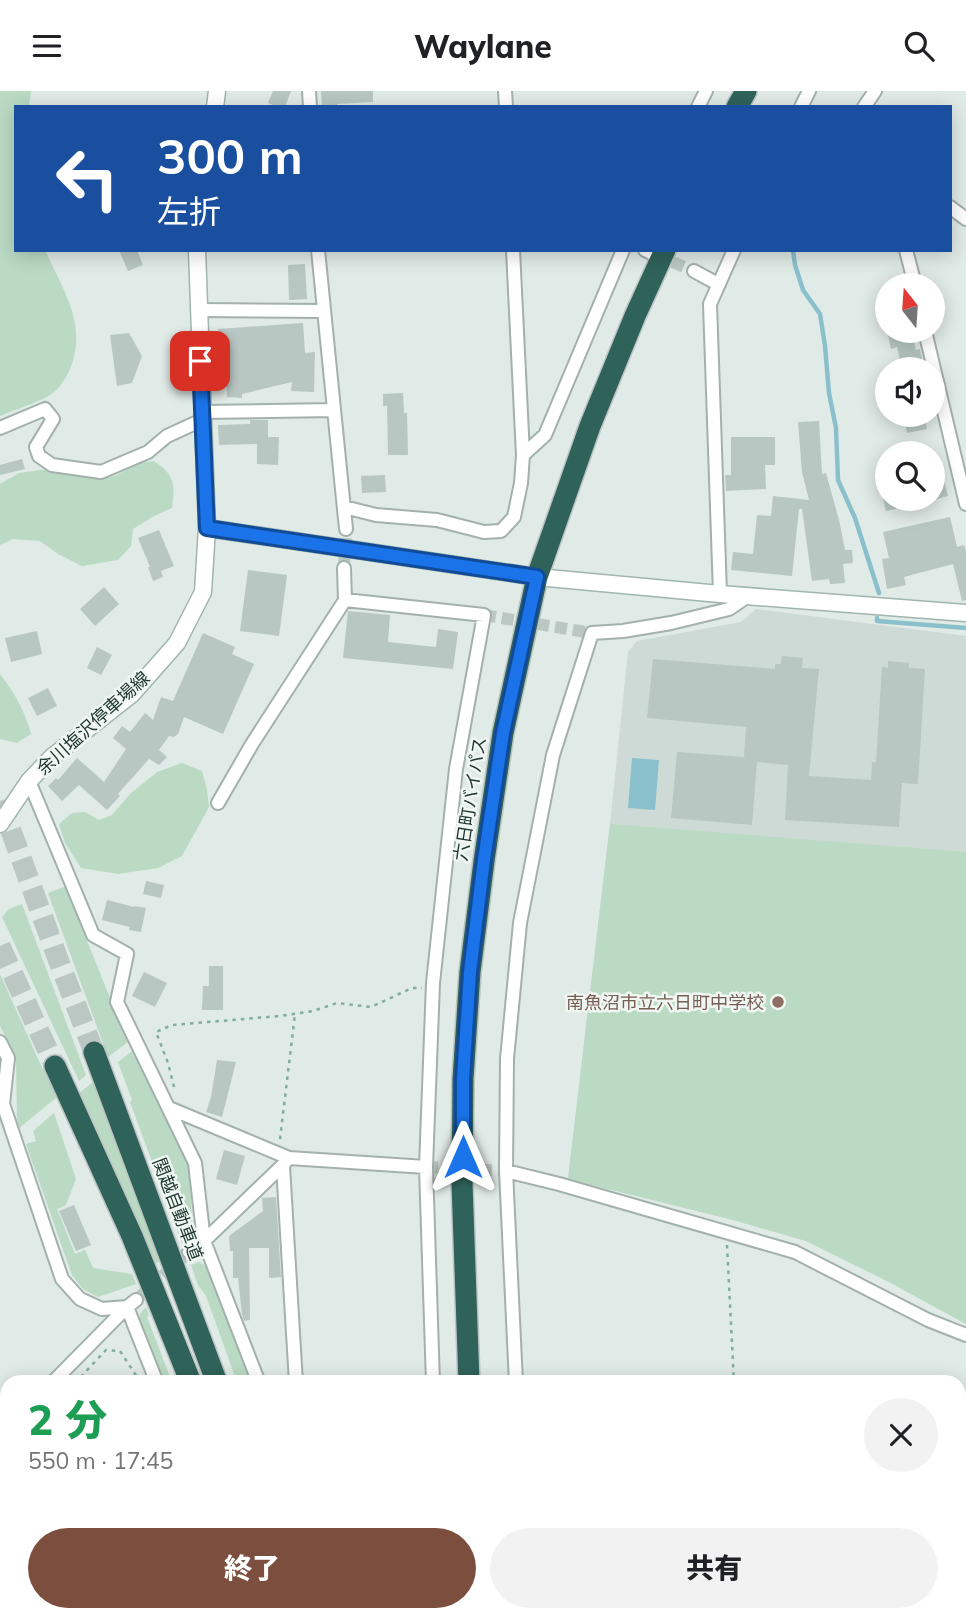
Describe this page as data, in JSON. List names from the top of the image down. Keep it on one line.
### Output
{"streets":{"highway":["六日町バイパス","関越自動車道"],"street":["余川塩沢停車場線"]},"places":["南魚沼市立六日町中学校"],"north":"top","page":{"header":"Waylane","turn":["300 m","左折"],"heading":["2 分","550 m · 17:45"],"buttons":["終了","共有"]}}
